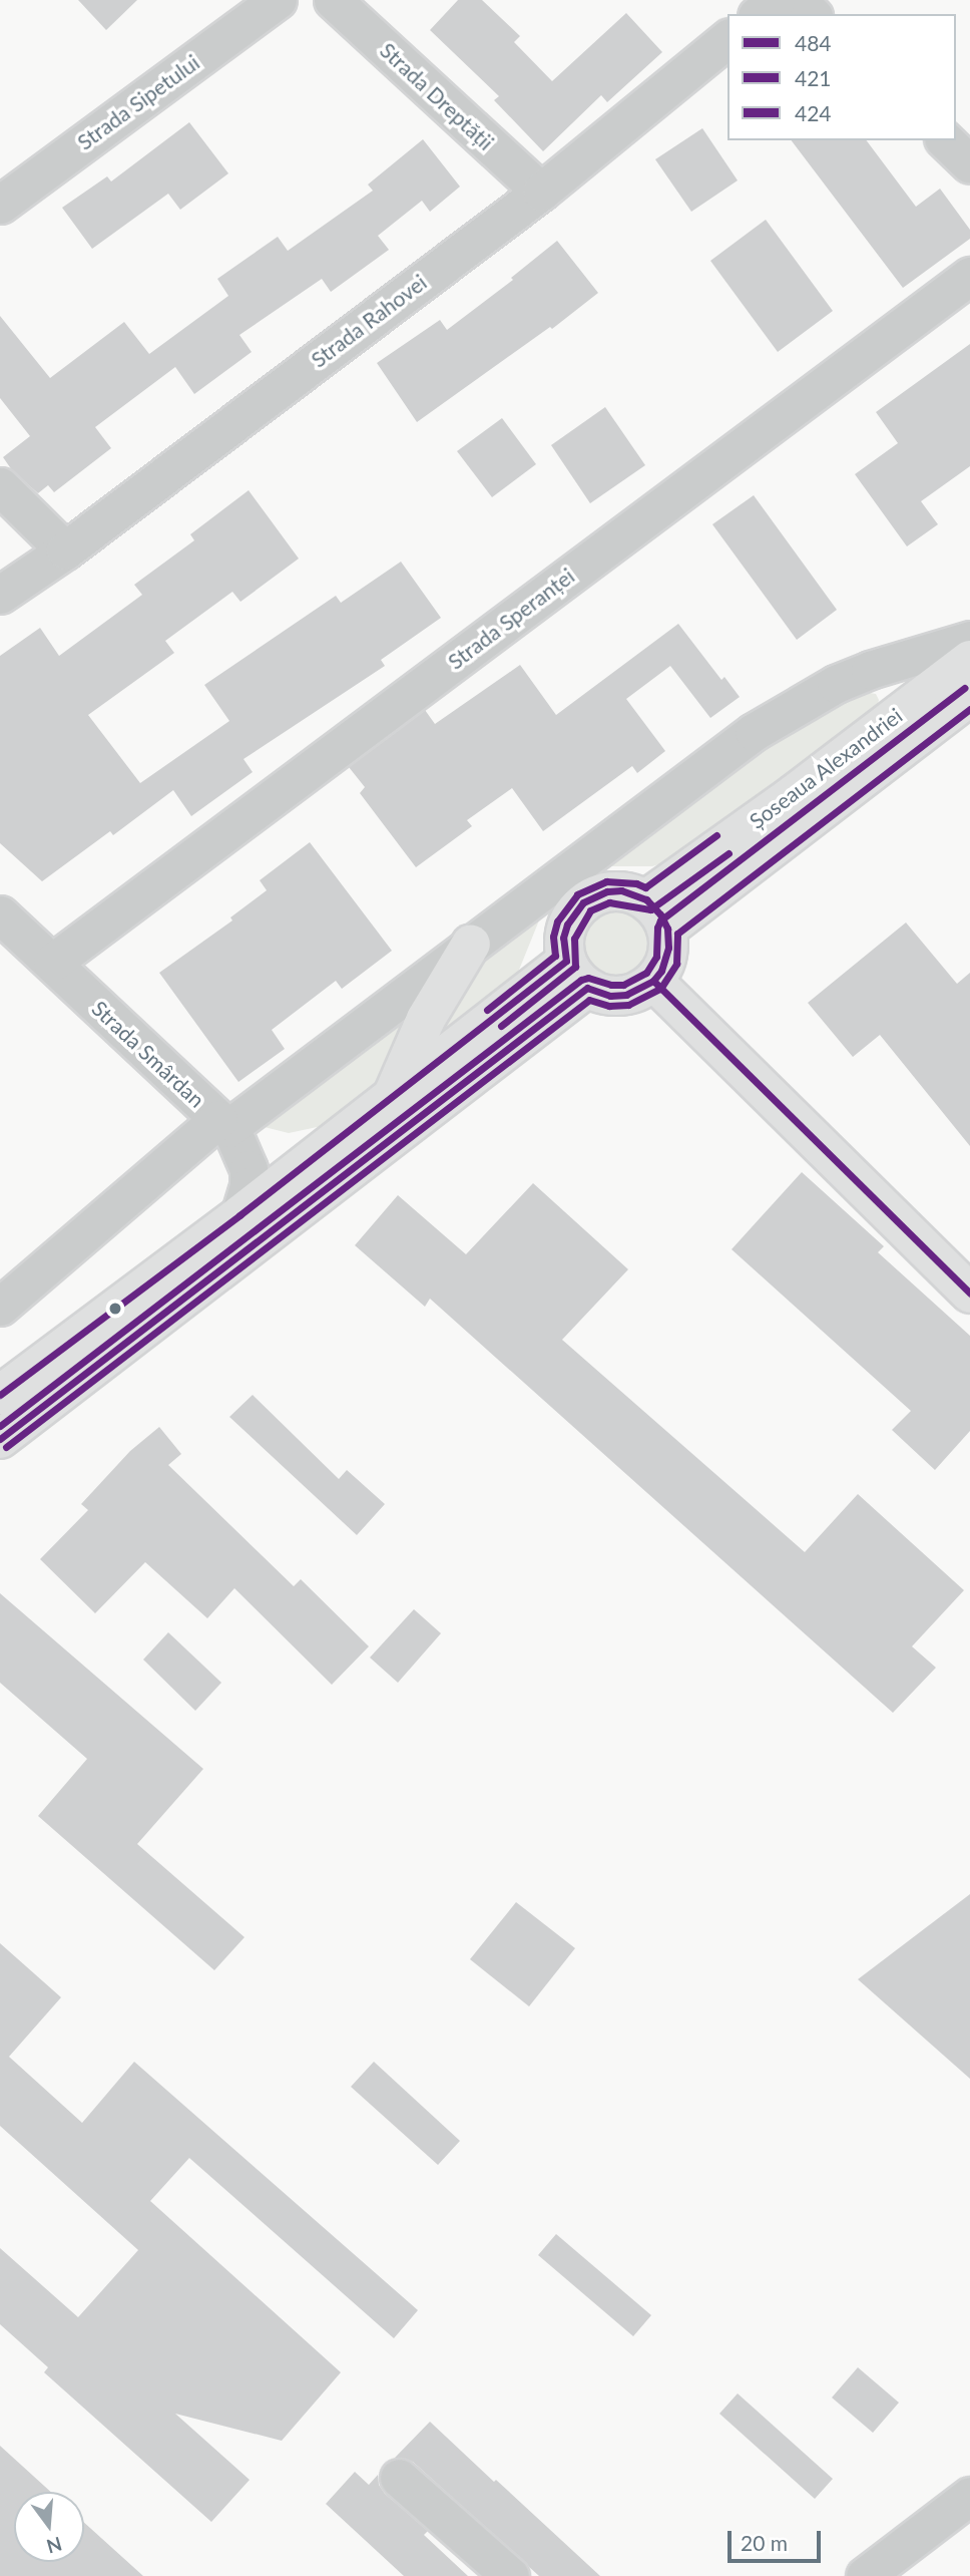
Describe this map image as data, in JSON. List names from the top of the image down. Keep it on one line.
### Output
{"streets":{"main road":["Șoseaua Alexandriei"],"street":["Strada Dreptății","Strada Sipetului","Strada Rahovei","Strada Speranței","Strada Smârdan"]},"crossings":[["Strada Dreptății","Strada Rahovei"],["Strada Speranței","Strada Smârdan"]],"lines":["transit line 424","transit line 421","transit line 484"],"legend":["484","421","424"],"scale_bar":"20 m","north":"bottom"}
